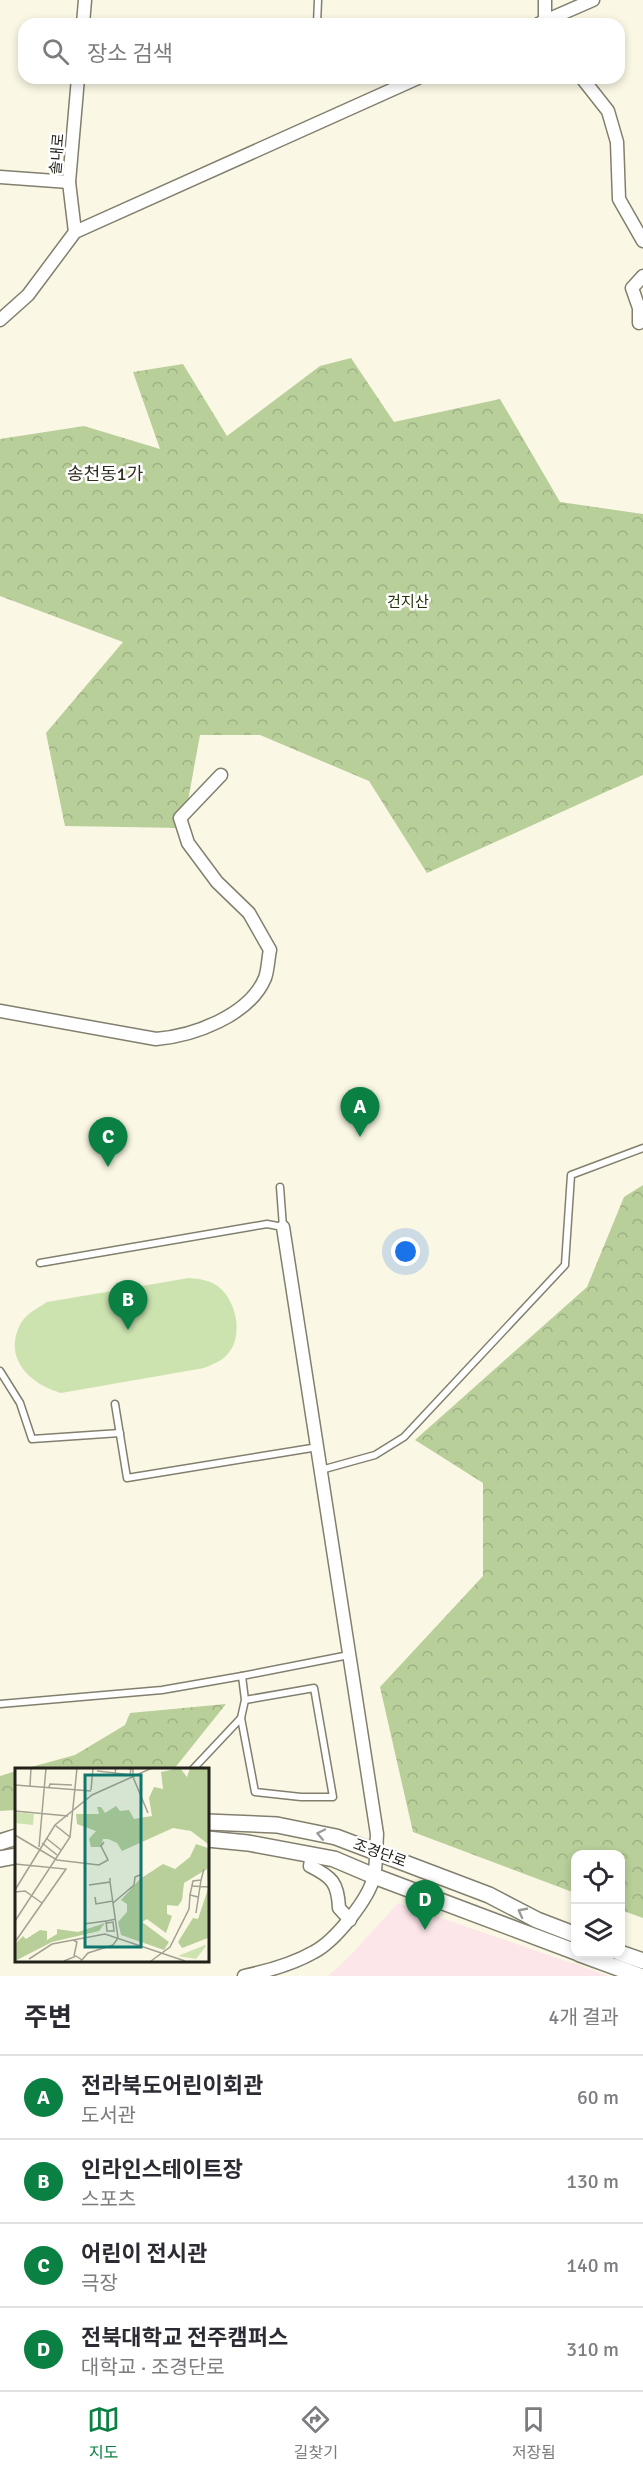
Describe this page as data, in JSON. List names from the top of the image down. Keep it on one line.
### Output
{"streets":{"street":["솔내로","조경단로"]},"districts":["송천동1가"],"parks":["건지산"],"page":{"search":"장소 검색","pins":["A","C","B","D"],"heading":["주변","4개 결과"],"list":[{"mark":"A","name":"전라북도어린이회관","note":"도서관","value":"60 m"},{"mark":"B","name":"인라인스테이트장","note":"스포츠","value":"130 m"},{"mark":"C","name":"어린이 전시관","note":"극장","value":"140 m"},{"mark":"D","name":"전북대학교 전주캠퍼스","note":"대학교 · 조경단로","value":"310 m"}],"nav":["지도","길찾기","저장됨"]}}
